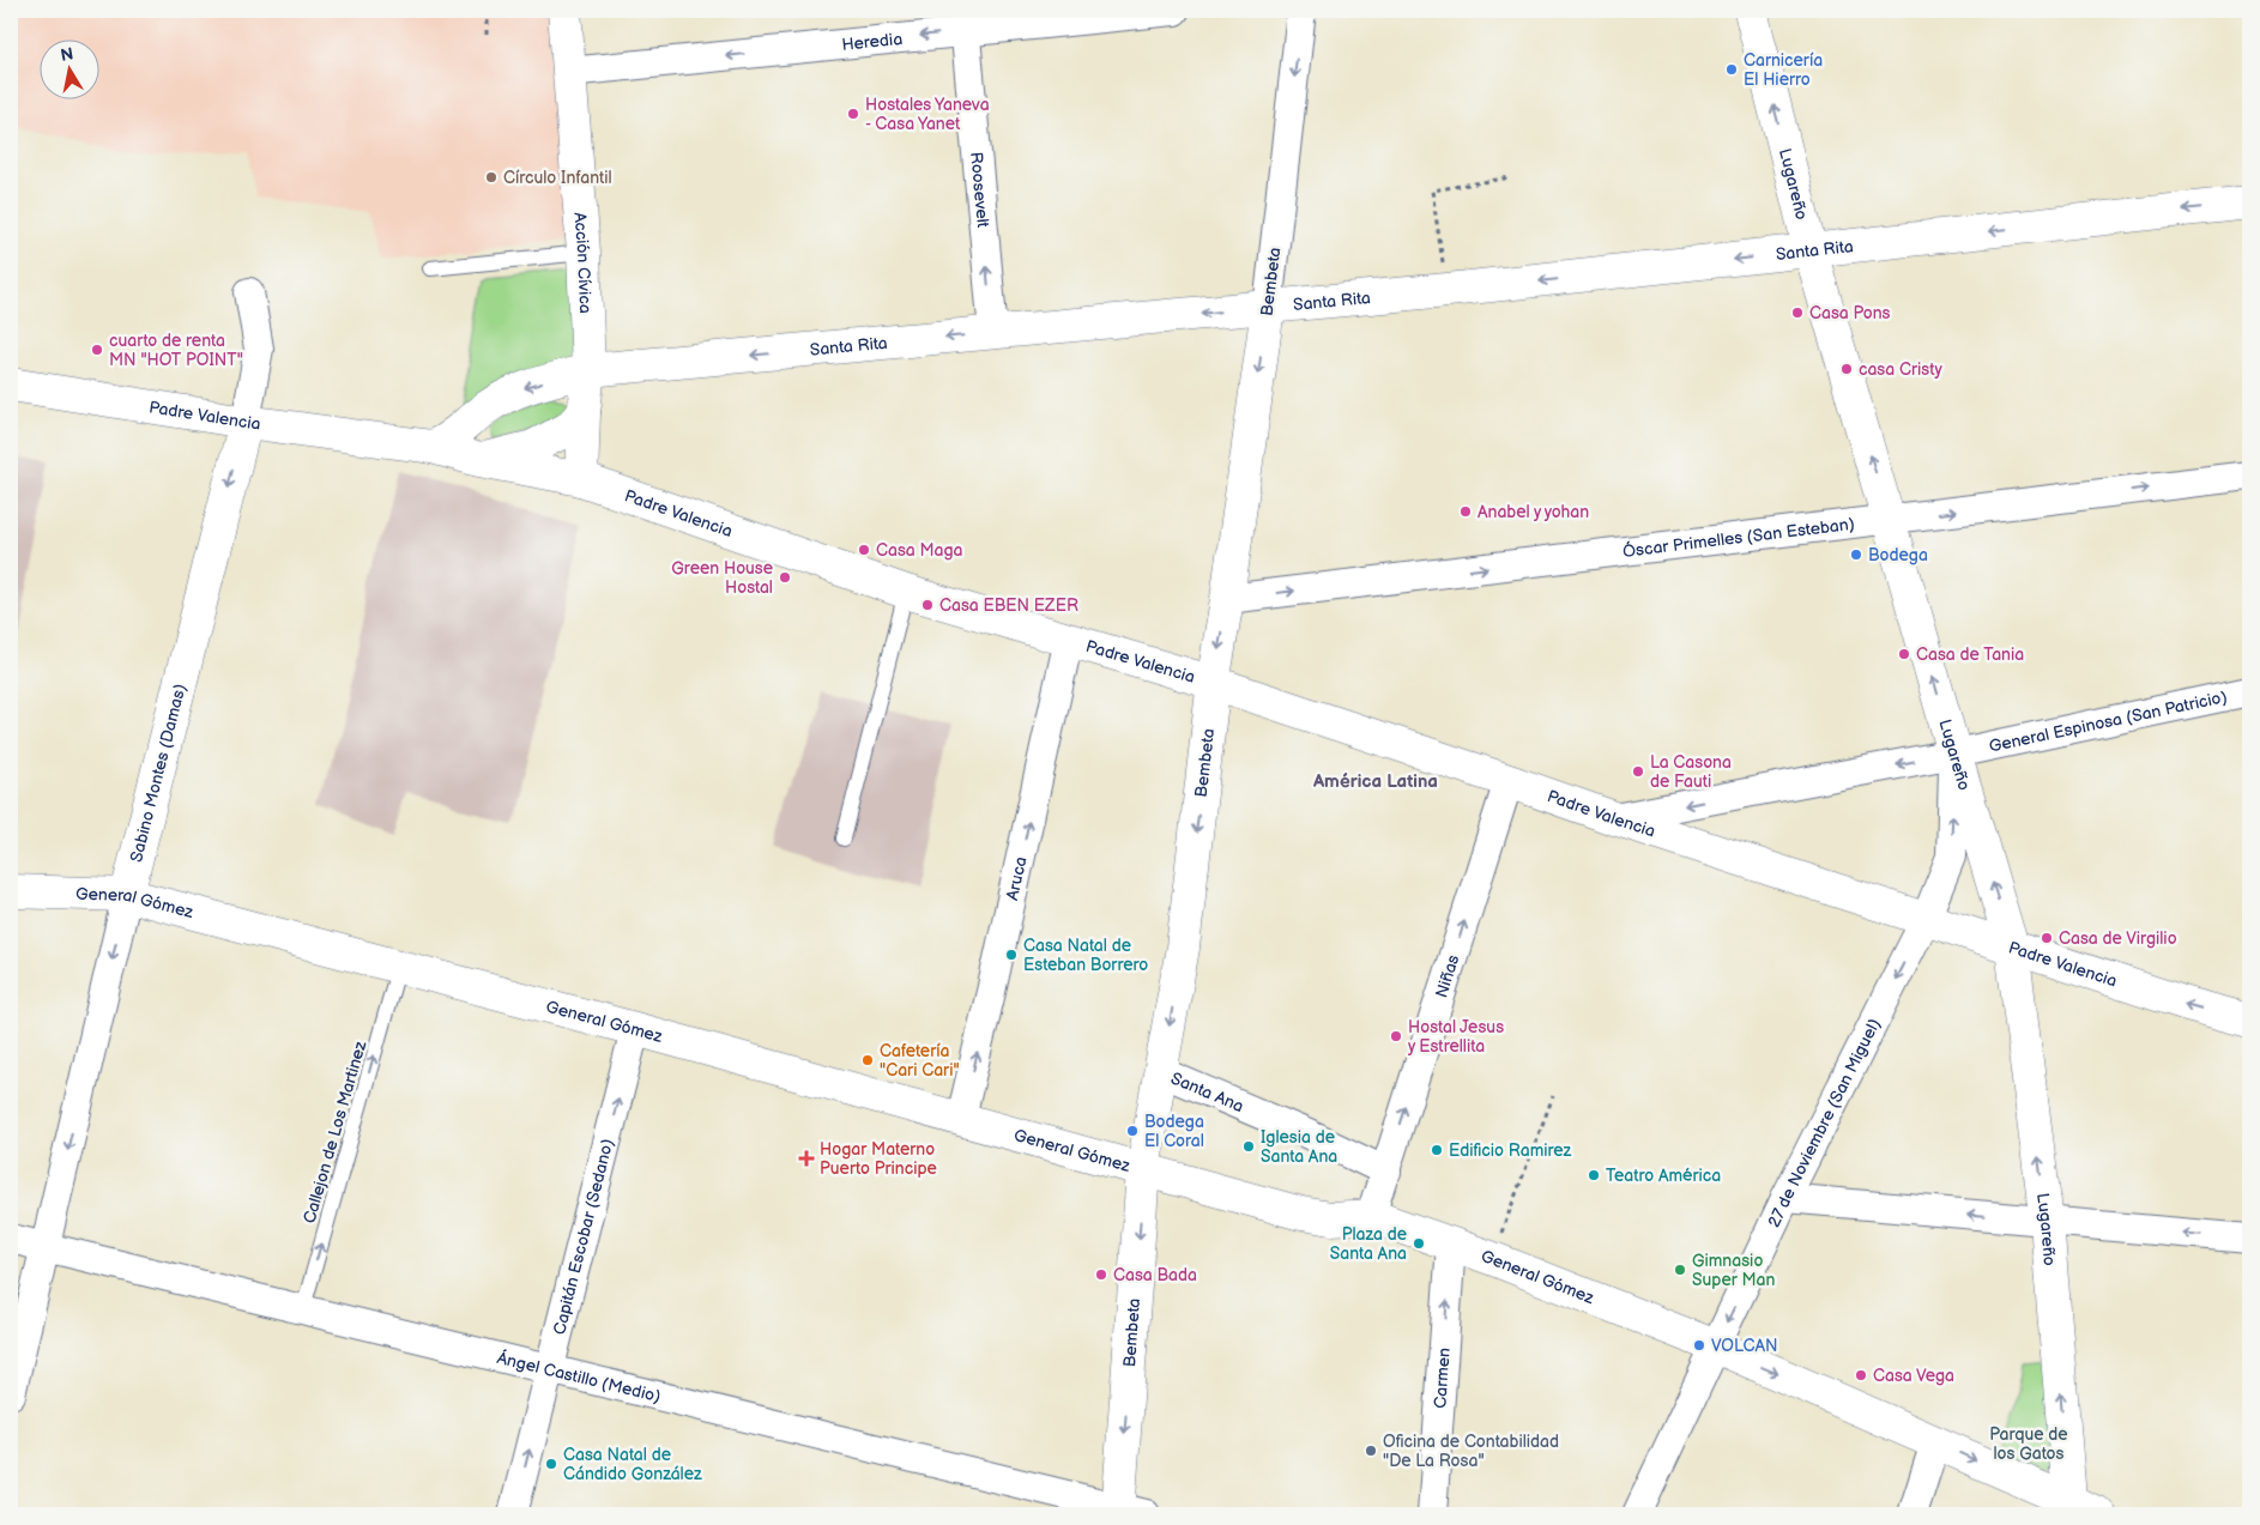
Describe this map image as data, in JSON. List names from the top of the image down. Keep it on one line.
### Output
{"streets":{"street":["Heredia","Lugareño","Roosevelt","Santa Rita","Acción Cívica","Bembeta","Padre Valencia","Óscar Primelles (San Esteban)","General Espinosa (San Patricio)","Sabino Montes (Damas)","Aruca","General Gómez","Niñas","Santa Ana","27 de Noviembre (San Miguel)","Capitán Escobar (Sedano)","Ángel Castillo (Medio)","Carmen"],"lane":["Callejon de Los Martinez"]},"crossings":[["Heredia","Roosevelt"],["Heredia","Acción Cívica"],["Lugareño","Santa Rita"],["Lugareño","Padre Valencia"],["Lugareño","Óscar Primelles (San Esteban)"],["Lugareño","General Espinosa (San Patricio)"],["Lugareño","General Gómez"],["Lugareño","27 de Noviembre (San Miguel)"],["Roosevelt","Santa Rita"],["Santa Rita","Acción Cívica"],["Santa Rita","Bembeta"],["Santa Rita","Padre Valencia"],["Acción Cívica","Padre Valencia"],["Bembeta","Padre Valencia"],["Bembeta","Óscar Primelles (San Esteban)"],["Bembeta","General Gómez"],["Bembeta","Santa Ana"],["Bembeta","Ángel Castillo (Medio)"],["Padre Valencia","General Espinosa (San Patricio)"],["Padre Valencia","Sabino Montes (Damas)"],["Padre Valencia","Aruca"],["Padre Valencia","Niñas"],["Padre Valencia","27 de Noviembre (San Miguel)"],["General Espinosa (San Patricio)","27 de Noviembre (San Miguel)"],["Sabino Montes (Damas)","General Gómez"],["Sabino Montes (Damas)","Ángel Castillo (Medio)"],["Aruca","General Gómez"],["General Gómez","27 de Noviembre (San Miguel)"],["General Gómez","Callejon de Los Martinez"],["General Gómez","Capitán Escobar (Sedano)"],["General Gómez","Carmen"],["Niñas","Santa Ana"],["Callejon de Los Martinez","Ángel Castillo (Medio)"],["Capitán Escobar (Sedano)","Ángel Castillo (Medio)"]],"one_way":["Heredia","Lugareño","Roosevelt","Santa Rita","Bembeta","Óscar Primelles (San Esteban)","General Espinosa (San Patricio)","Sabino Montes (Damas)","Aruca","Niñas","Callejon de Los Martinez","Capitán Escobar (Sedano)","Carmen"],"districts":["América Latina"],"parks":["Parque de los Gatos"],"places":{"other":["Carnicería El Hierro","Hostales Yaneva - Casa Yanet","Círculo Infantil","Casa Pons","cuarto de renta MN \"HOT POINT\"","casa Cristy","Anabel y yohan","Casa Maga","Bodega","Green House Hostal","Casa EBEN EZER","Casa de Tania","La Casona de Fauti","Casa de Virgilio","Casa Natal de Esteban Borrero","Hostal Jesus y Estrellita","Cafetería \"Cari Cari\"","Bodega El Coral","Iglesia de Santa Ana","Edificio Ramirez","Teatro América","Plaza de Santa Ana","Gimnasio Super Man","Casa Bada","VOLCAN","Casa Vega","Oficina de Contabilidad \"De La Rosa\"","Casa Natal de Cándido González"],"health":["Hogar Materno Puerto Principe"]},"north":"top"}
